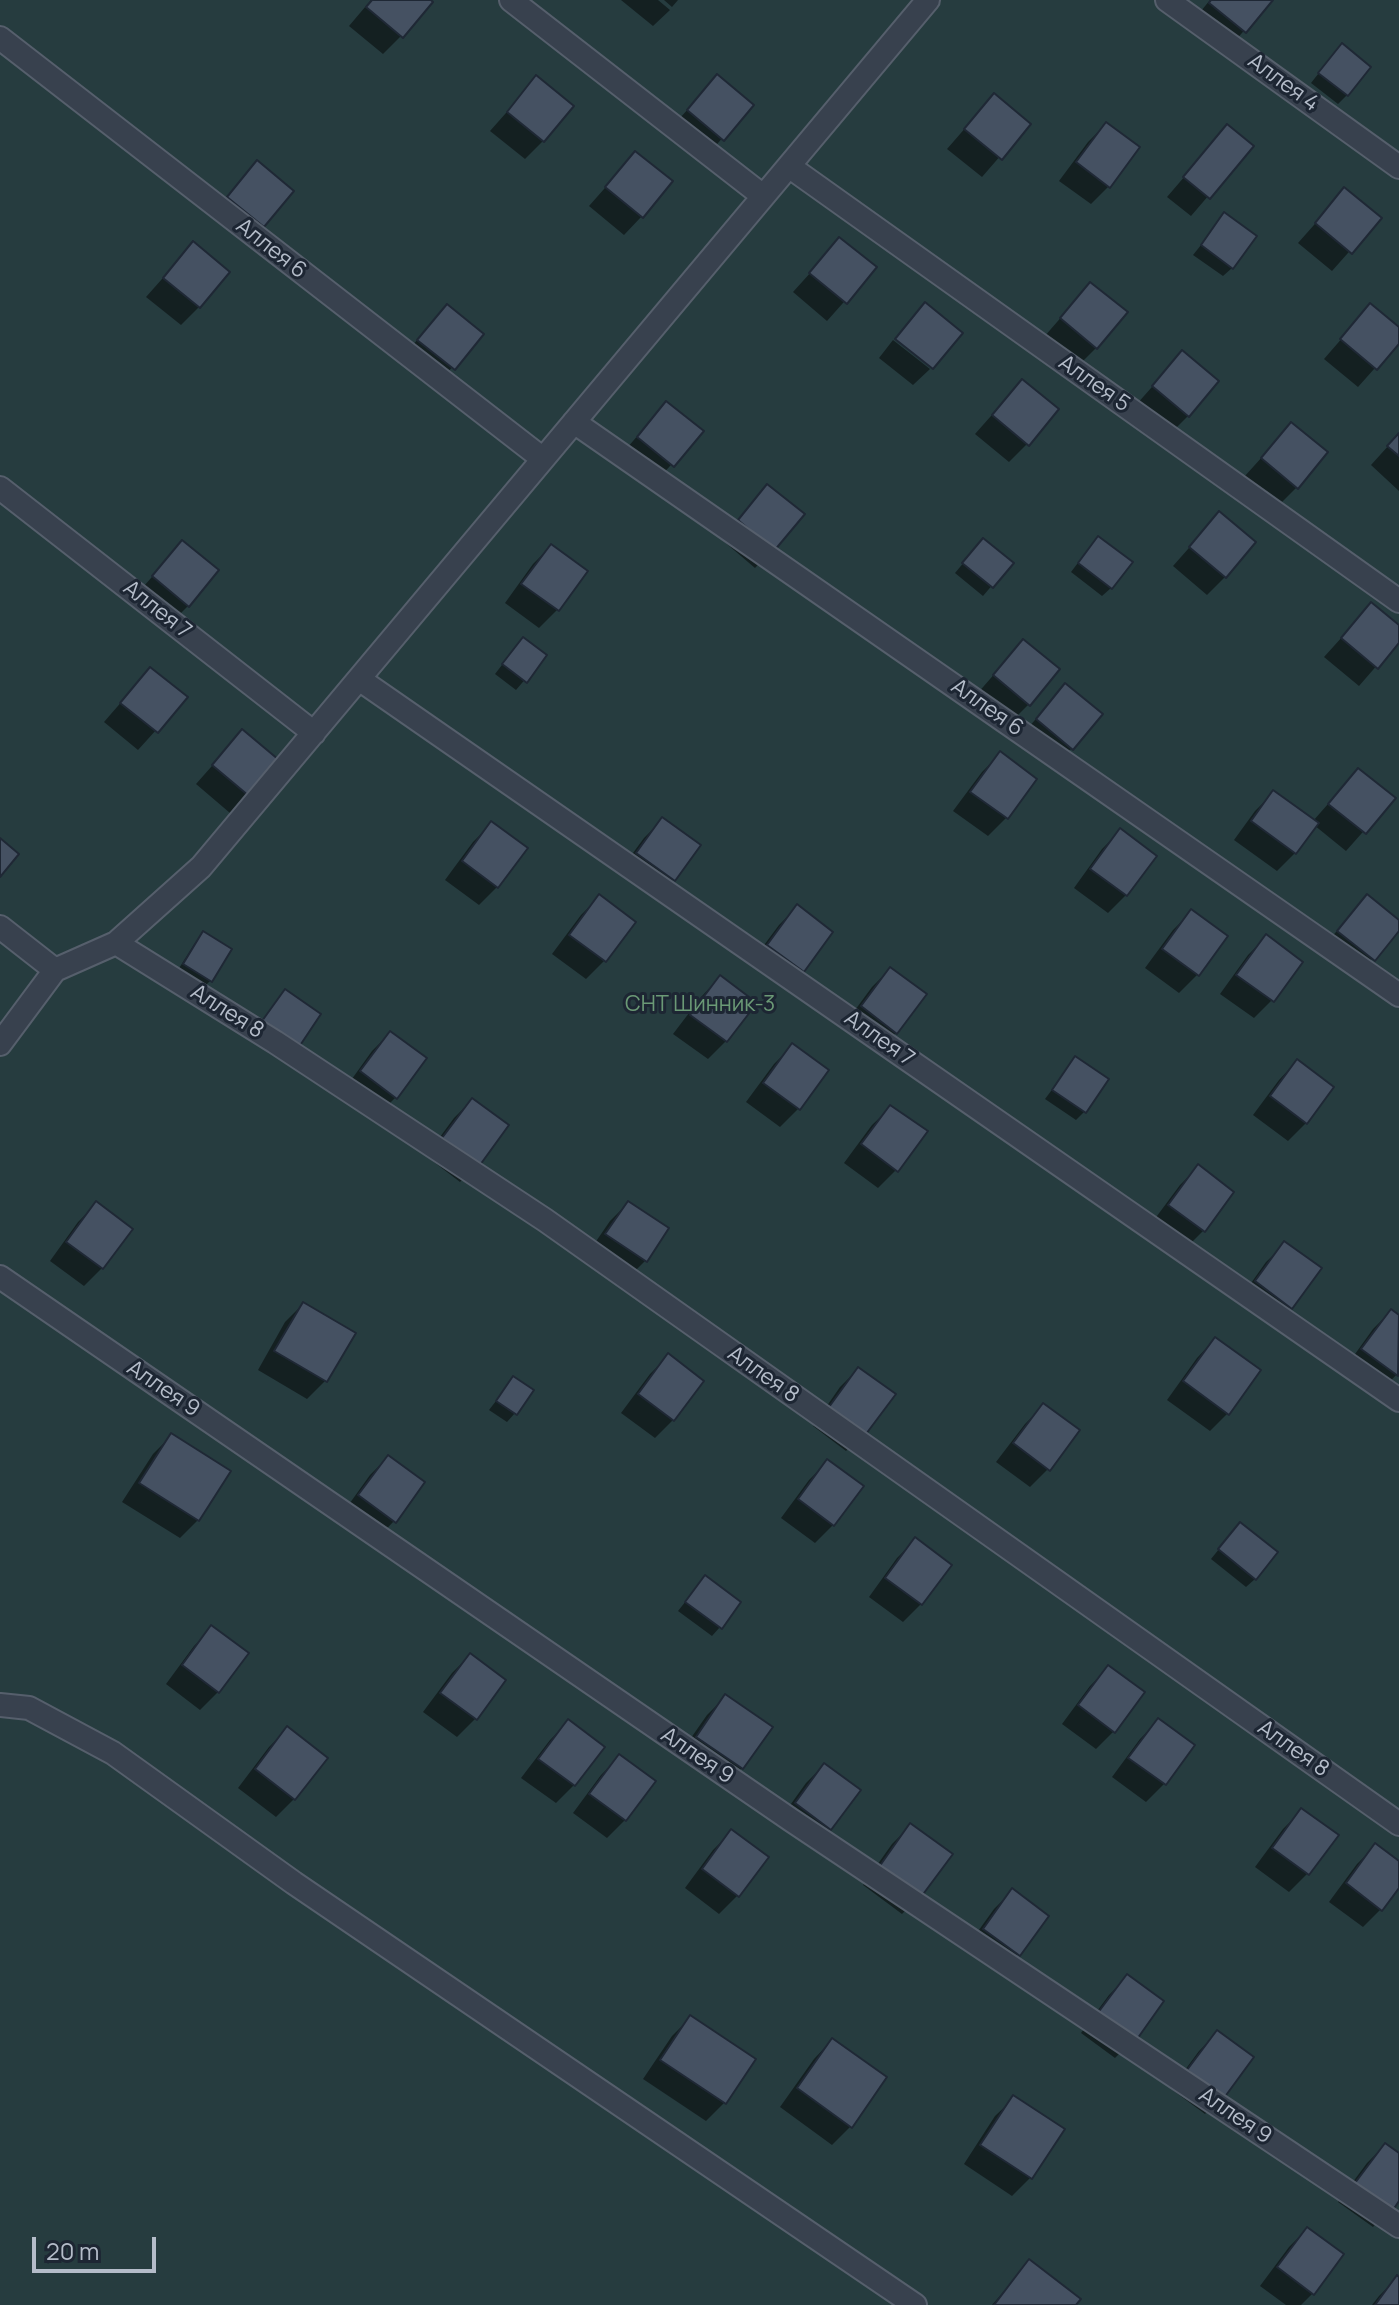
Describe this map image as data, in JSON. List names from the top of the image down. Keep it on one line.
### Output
{"streets":{"lane":["Аллея 4","Аллея 6","Аллея 5","Аллея 7","Аллея 8","Аллея 9"]},"parks":["СНТ Шинник-3"],"scale_bar":"20 m"}
